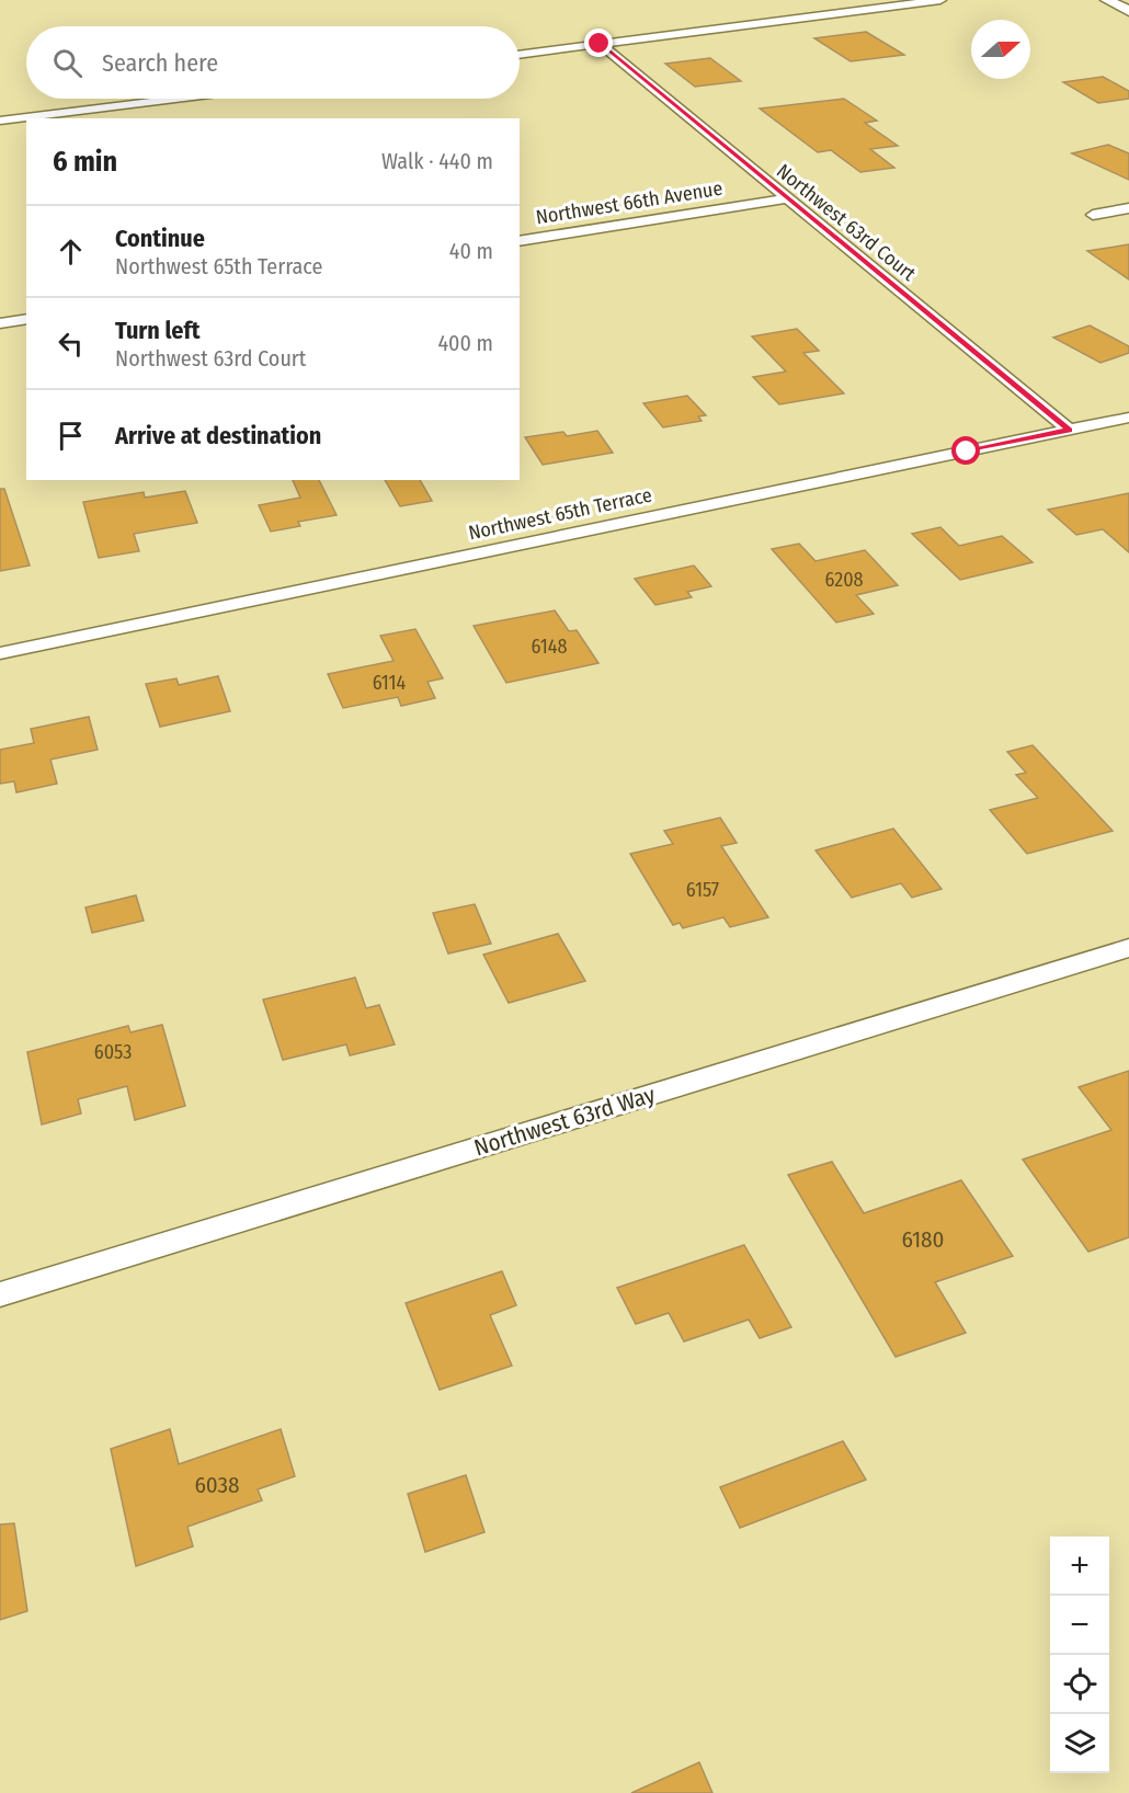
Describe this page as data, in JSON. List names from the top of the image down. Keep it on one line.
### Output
{"streets":{"street":["Northwest 66th Avenue","Northwest 63rd Court","Northwest 65th Terrace","Northwest 63rd Way"]},"crossings":[["Northwest 66th Avenue","Northwest 63rd Court"],["Northwest 63rd Court","Northwest 65th Terrace"]],"house_numbers":["6208","6148","6114","6157","6053","6180","6038"],"north":"right","page":{"search":"Search here","heading":["6 min","Walk · 440 m"],"list":[["Continue","Northwest 65th Terrace","40 m"],["Turn left","Northwest 63rd Court","400 m"],"Arrive at destination"],"map_buttons":["+","−"]}}
